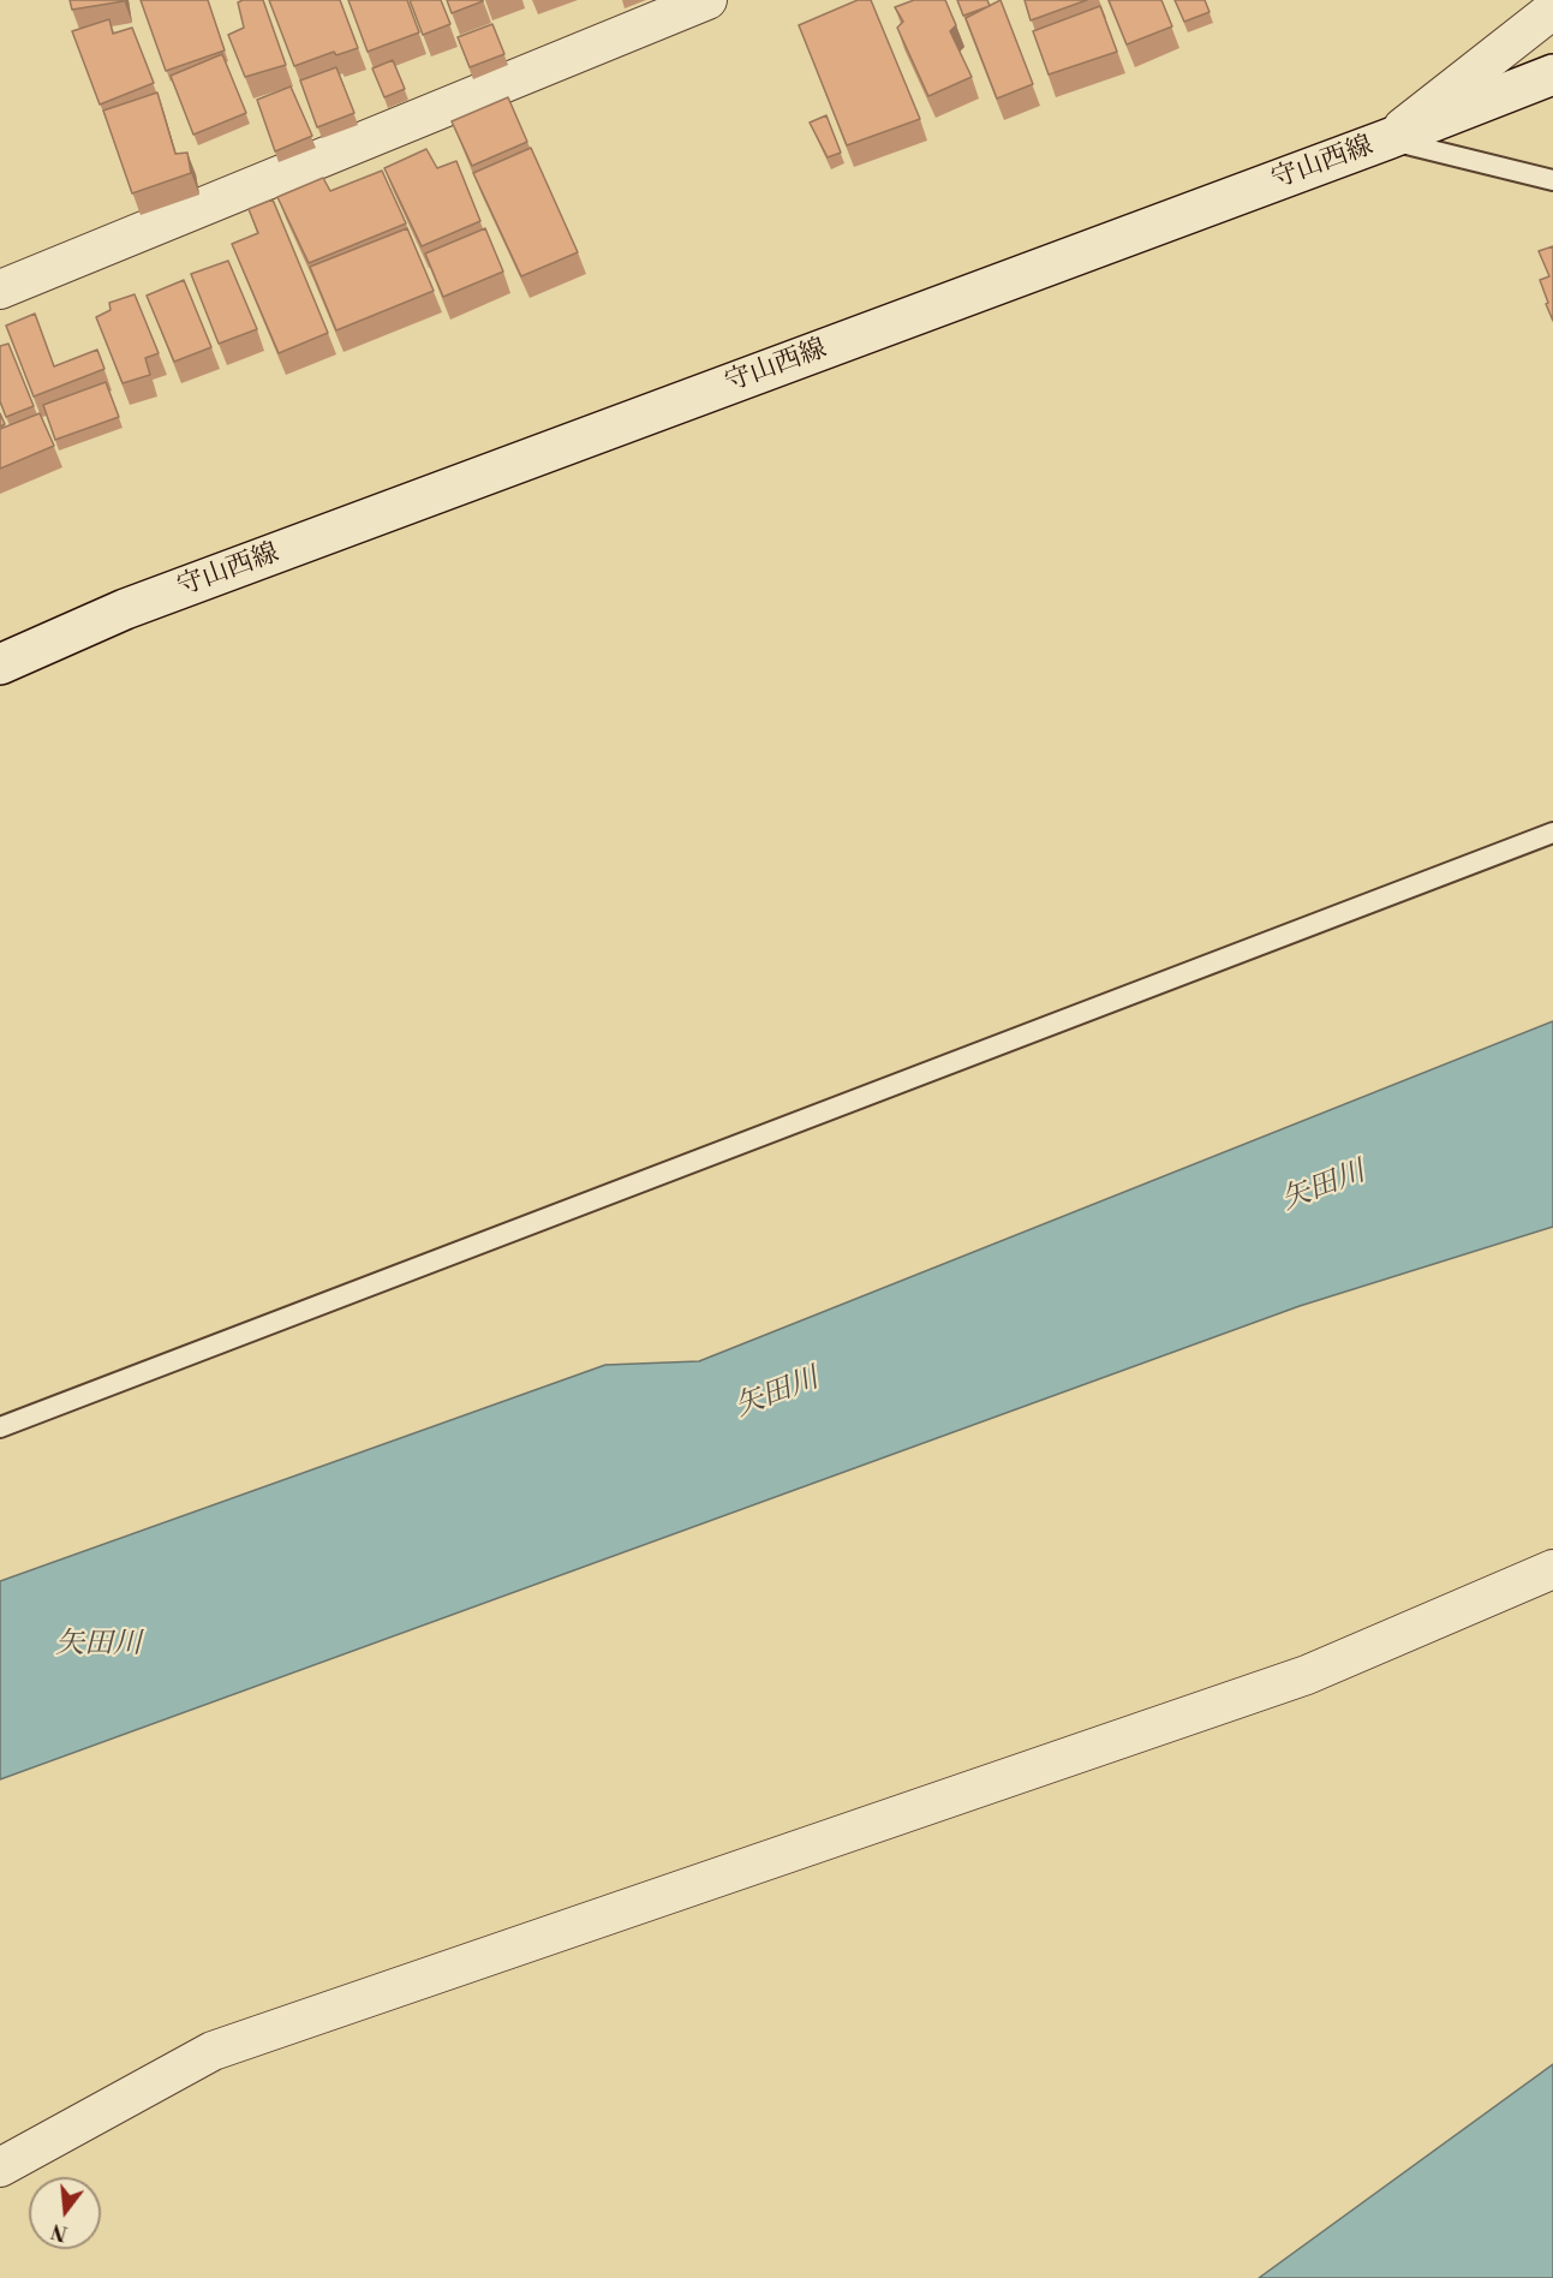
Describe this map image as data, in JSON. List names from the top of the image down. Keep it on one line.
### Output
{"streets":{"main road":["守山西線"]},"water":["矢田川"],"north":"bottom"}
